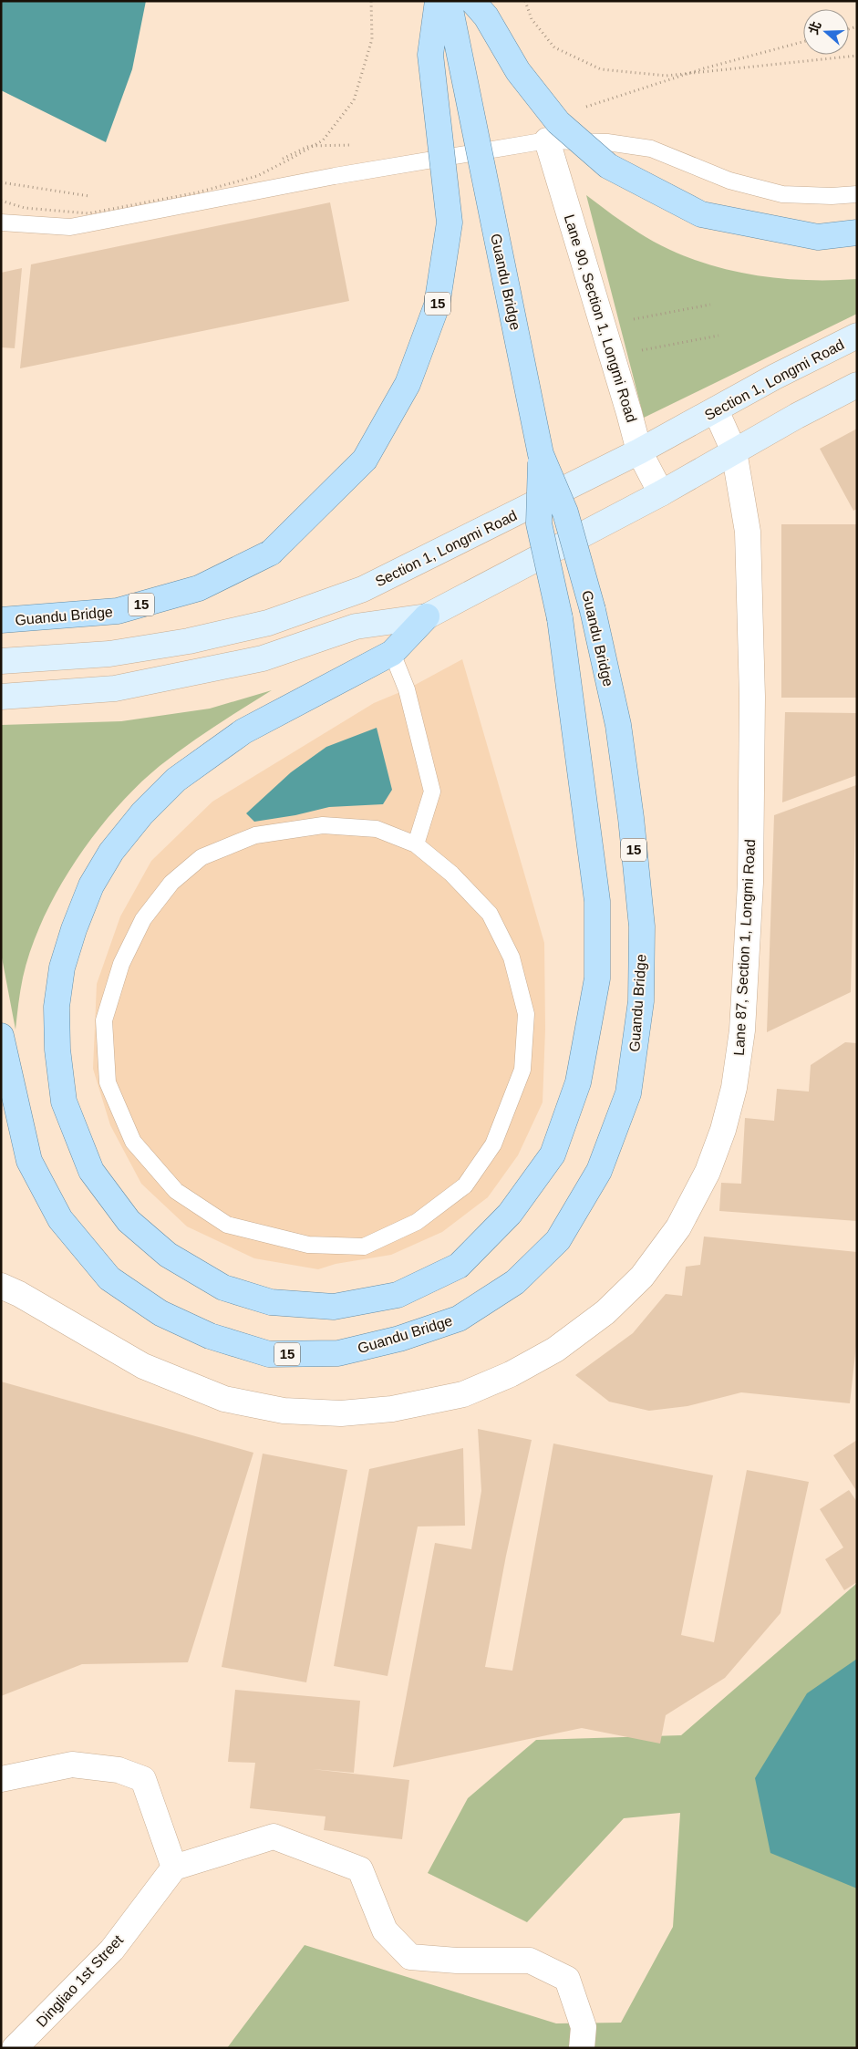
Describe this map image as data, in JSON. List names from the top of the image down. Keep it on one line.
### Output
{"streets":{"main road":["Guandu Bridge","15","Section 1, Longmi Road"],"street":["Lane 90, Section 1, Longmi Road","Lane 87, Section 1, Longmi Road","Dingliao 1st Street"]},"crossings":[["Lane 90, Section 1, Longmi Road","Section 1, Longmi Road"],["Section 1, Longmi Road","Lane 87, Section 1, Longmi Road"]],"north":"left"}
